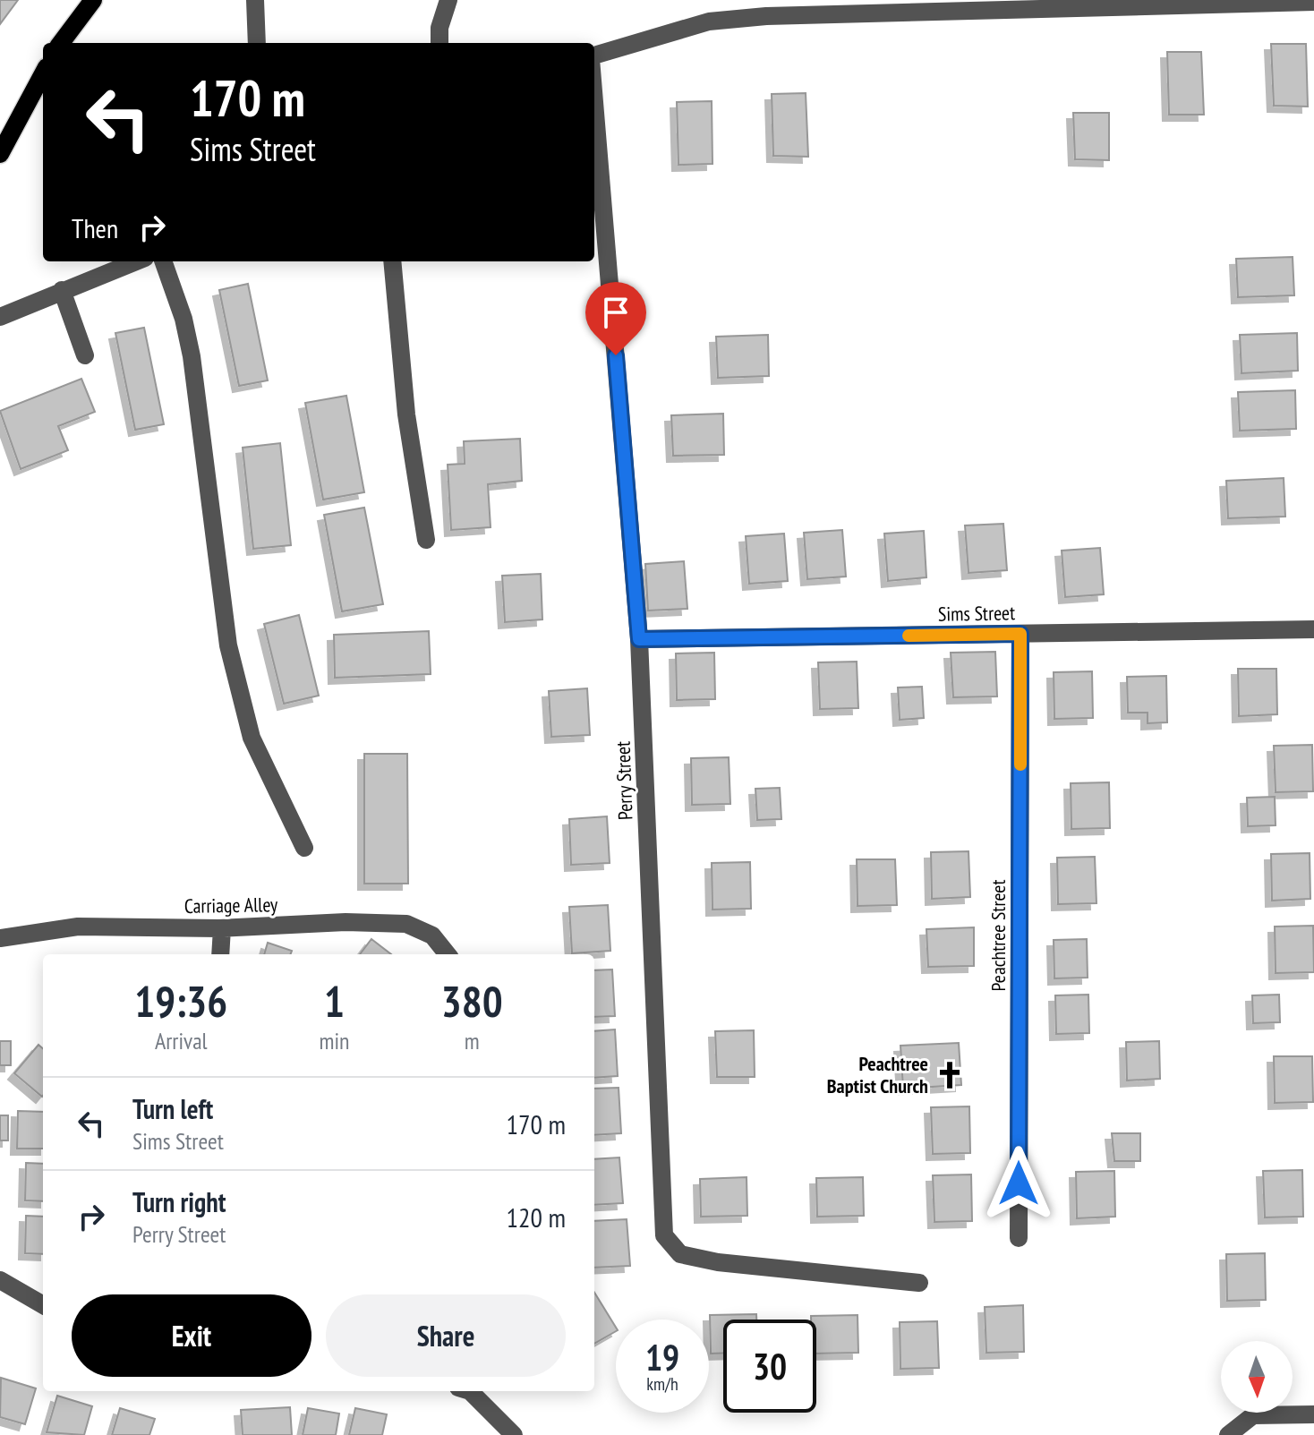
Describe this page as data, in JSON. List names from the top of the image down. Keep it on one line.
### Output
{"streets":{"street":["Sims Street","Perry Street","Carriage Alley","Peachtree Street"]},"crossings":[["Sims Street","Perry Street"],["Sims Street","Peachtree Street"]],"places":{"church":["Peachtree Baptist Church"]},"north":"bottom","page":{"turn":["170 m","Sims Street"],"then":"Then","eta":["19:36","Arrival","1","min","380","m"],"list":[{"name":"Turn left","note":"Sims Street","value":"170 m"},{"name":"Turn right","note":"Perry Street","value":"120 m"}],"buttons":["Exit","Share"],"speed":"19 km/h","limit":"30"}}
